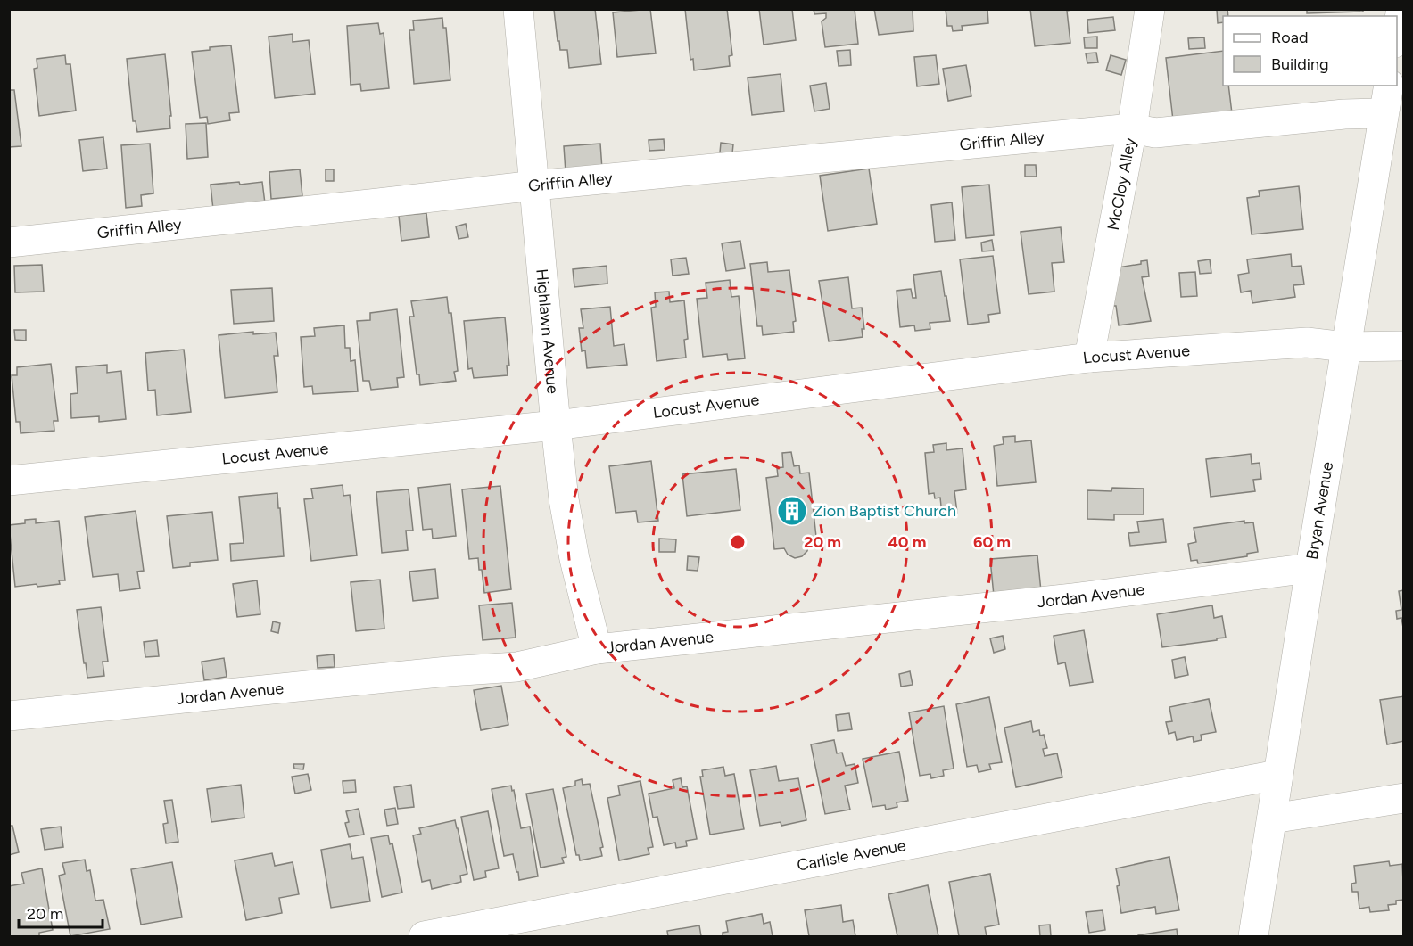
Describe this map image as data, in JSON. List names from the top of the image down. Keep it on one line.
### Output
{"streets":{"street":["Griffin Alley","McCloy Alley","Highlawn Avenue","Locust Avenue","Bryan Avenue","Jordan Avenue","Carlisle Avenue"]},"crossings":[["Griffin Alley","McCloy Alley"],["Griffin Alley","Highlawn Avenue"],["Griffin Alley","Bryan Avenue"],["McCloy Alley","Locust Avenue"],["Highlawn Avenue","Locust Avenue"],["Highlawn Avenue","Jordan Avenue"],["Locust Avenue","Bryan Avenue"],["Bryan Avenue","Jordan Avenue"],["Bryan Avenue","Carlisle Avenue"]],"places":{"building":["Zion Baptist Church"]},"legend":["Road","Building"],"scale_bar":"20 m","rings":["20 m","40 m","60 m"]}
